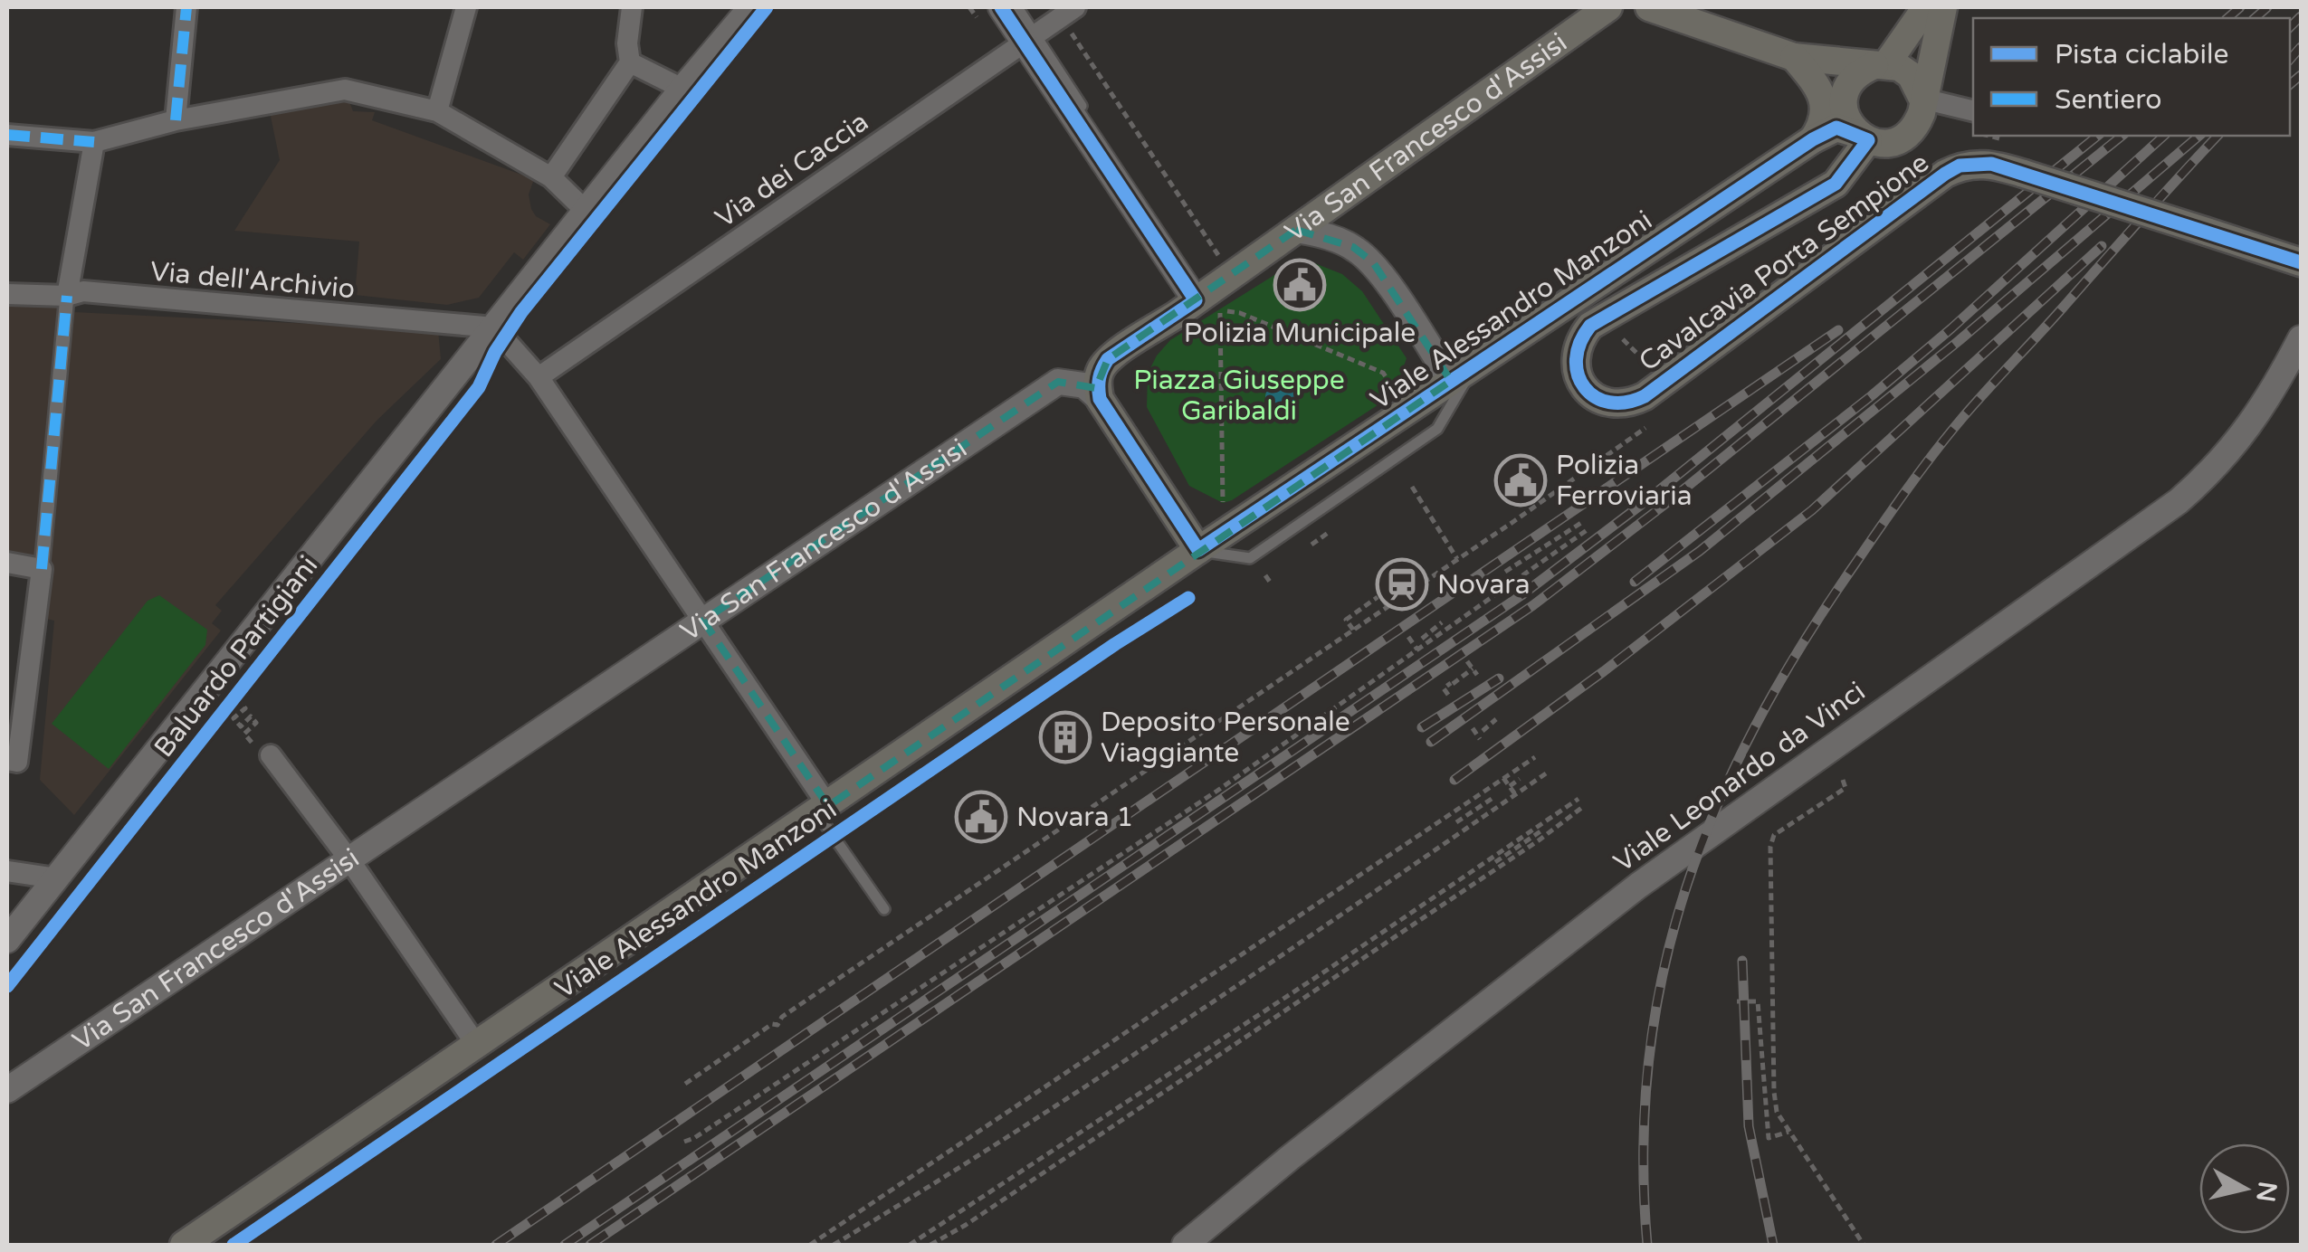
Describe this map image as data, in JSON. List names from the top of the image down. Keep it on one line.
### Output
{"streets":{"main road":["Via San Francesco d'Assisi","Cavalcavia Porta Sempione","Viale Alessandro Manzoni"],"street":["Via dei Caccia","Via dell'Archivio","Baluardo Partigiani","Viale Leonardo da Vinci"]},"crossings":[["Cavalcavia Porta Sempione","Viale Alessandro Manzoni"],["Via dell'Archivio","Baluardo Partigiani"]],"parks":["Piazza Giuseppe Garibaldi"],"places":{"public building":["Polizia Municipale","Polizia Ferroviaria","Novara 1"],"station":["Novara"],"building":["Deposito Personale Viaggiante"]},"legend":["Pista ciclabile","Sentiero"],"north":"right"}
